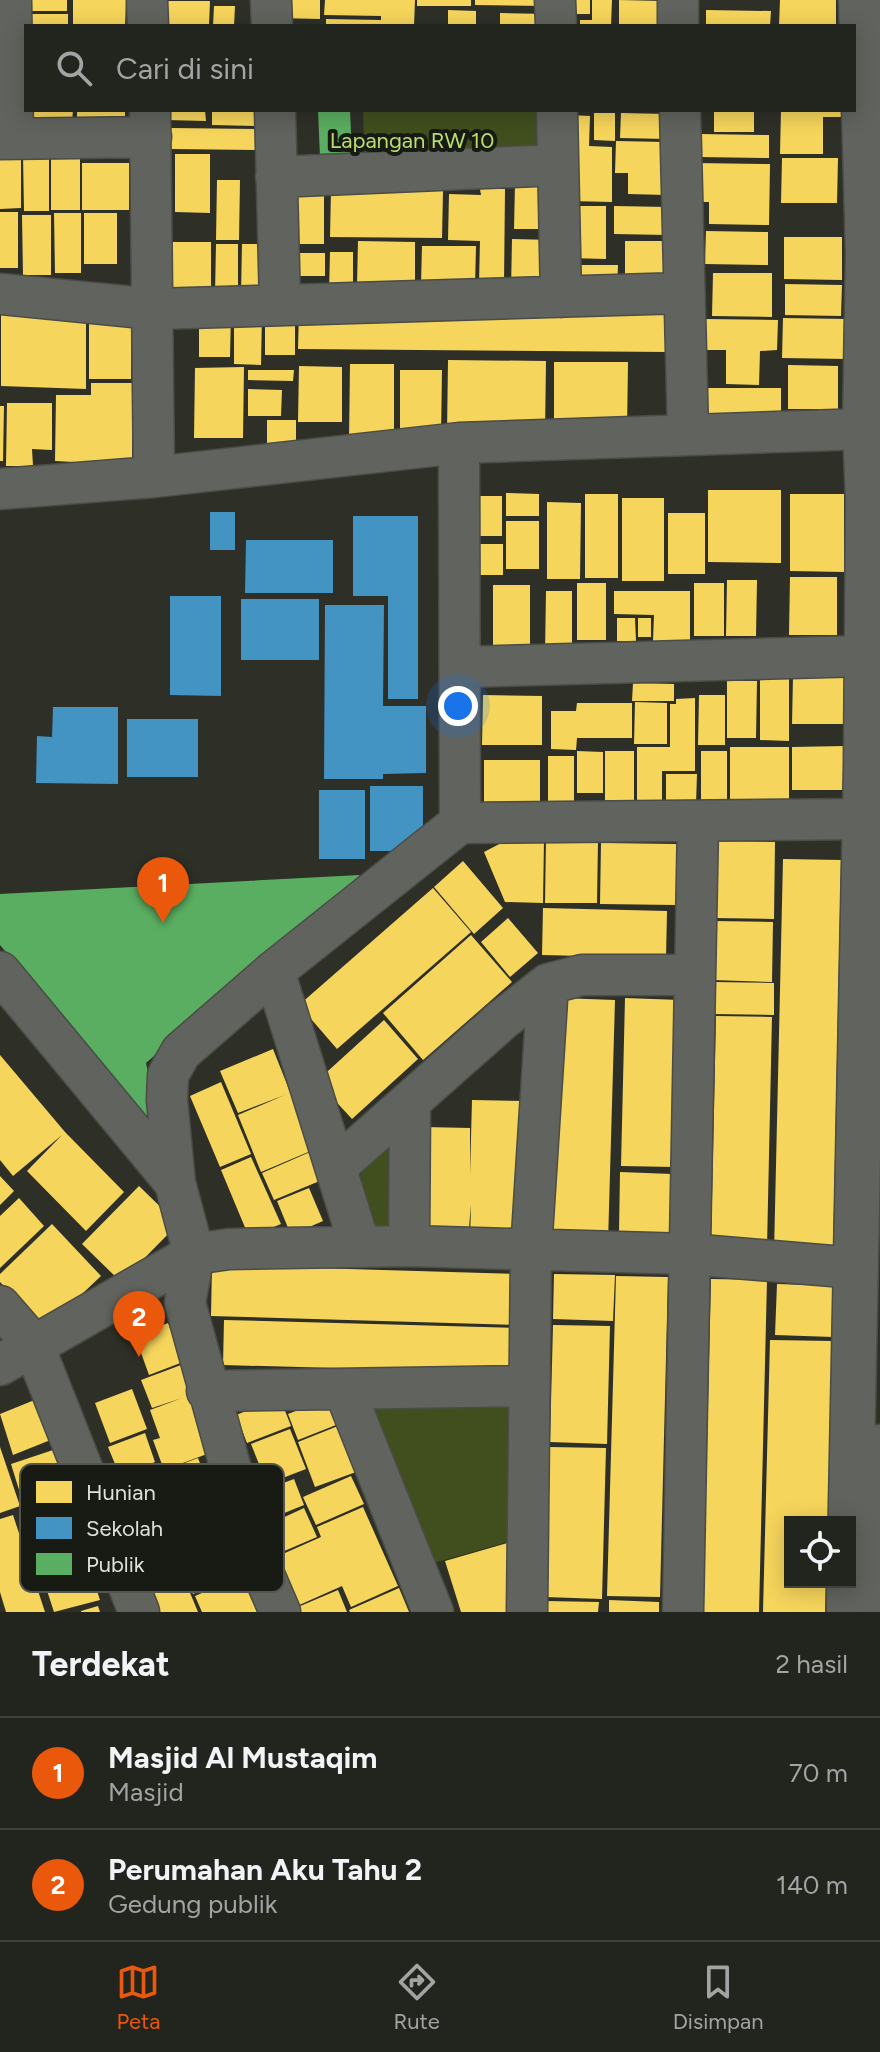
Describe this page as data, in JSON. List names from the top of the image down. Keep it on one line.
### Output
{"parks":["Lapangan RW 10"],"legend":["Hunian","Sekolah","Publik"],"page":{"search":"Cari di sini","pins":["1","2"],"heading":["Terdekat","2 hasil"],"list":[{"mark":"1","name":"Masjid Al Mustaqim","note":"Masjid","value":"70 m"},{"mark":"2","name":"Perumahan Aku Tahu 2","note":"Gedung publik","value":"140 m"}],"nav":["Peta","Rute","Disimpan"]}}
